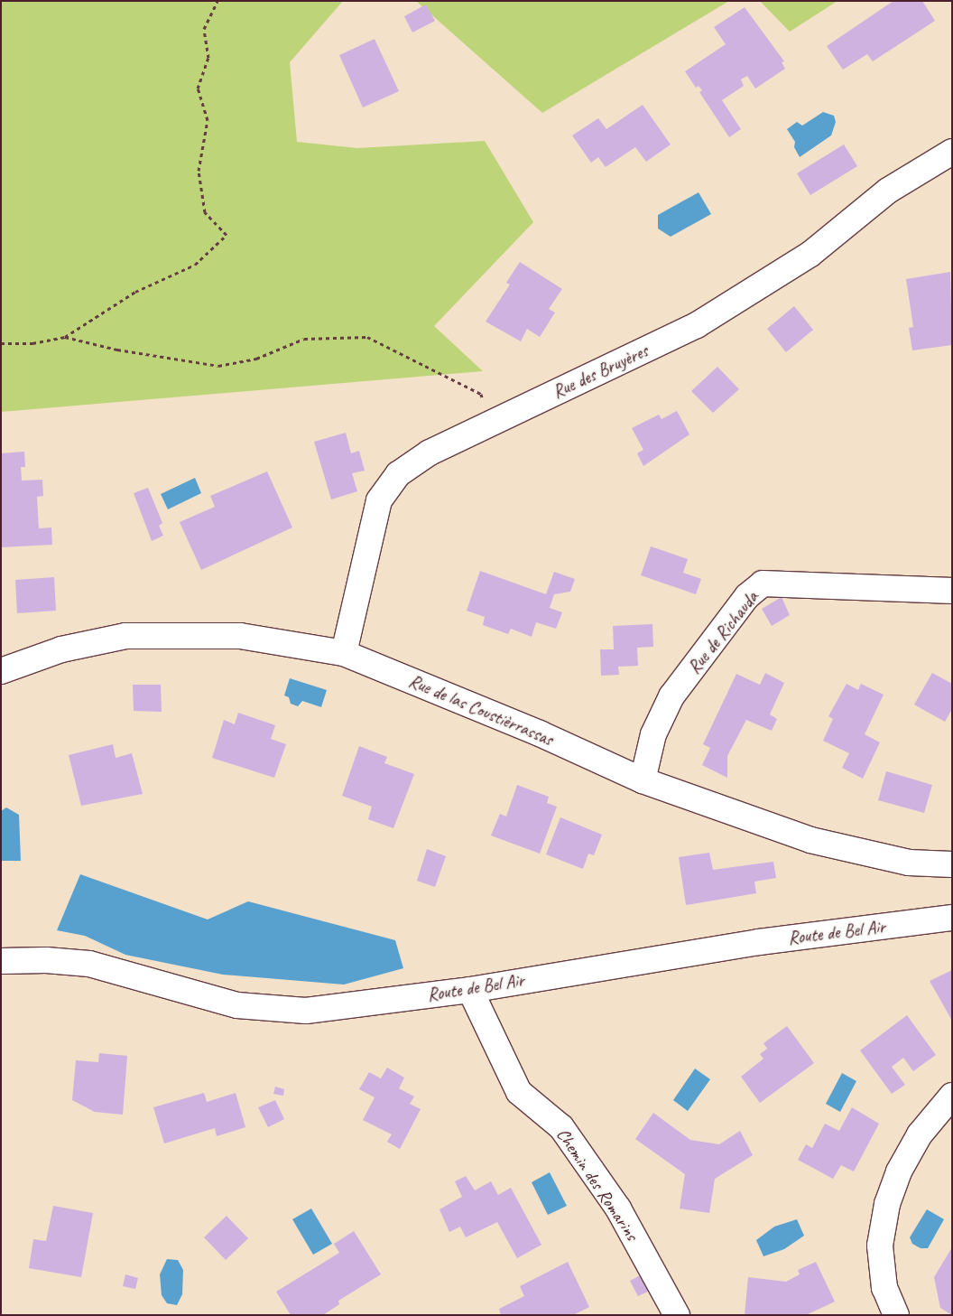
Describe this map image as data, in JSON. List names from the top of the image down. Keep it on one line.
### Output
{"streets":{"street":["Rue des Bruyères","Rue de Richauda","Rue de las Coustièrrassas","Route de Bel Air","Chemin des Romarins"]},"crossings":[["Rue des Bruyères","Rue de las Coustièrrassas"],["Rue de Richauda","Rue de las Coustièrrassas"],["Route de Bel Air","Chemin des Romarins"]]}
